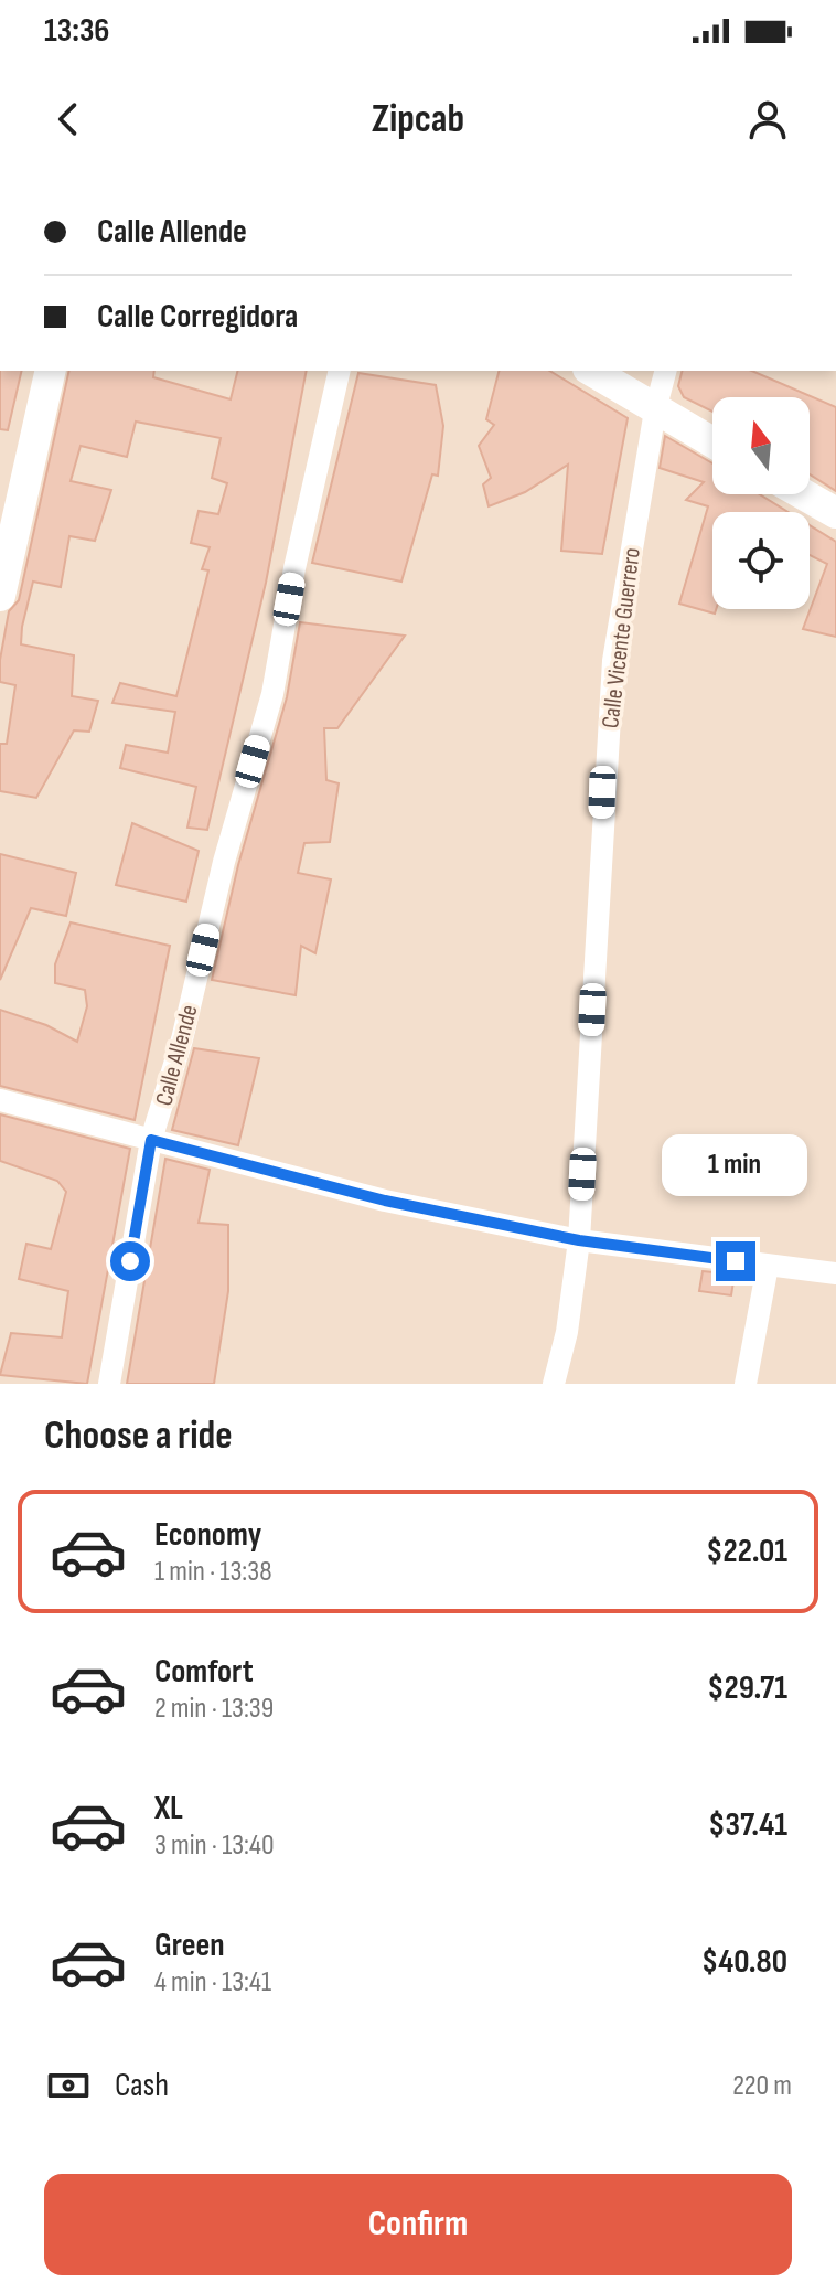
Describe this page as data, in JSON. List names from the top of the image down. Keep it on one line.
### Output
{"streets":{"street":["Calle Vicente Guerrero","Calle Allende"]},"north":"top","page":{"status":"13:36","header":"Zipcab","banner":["Calle Allende","Calle Corregidora"],"bubble":"1 min","heading":"Choose a ride","list":[{"name":"Economy","note":"1 min · 13:38","value":"$22.01"},{"name":"Comfort","note":"2 min · 13:39","value":"$29.71"},{"name":"XL","note":"3 min · 13:40","value":"$37.41"},{"name":"Green","note":"4 min · 13:41","value":"$40.80"}],"pay":["Cash","220 m"],"buttons":"Confirm"}}
